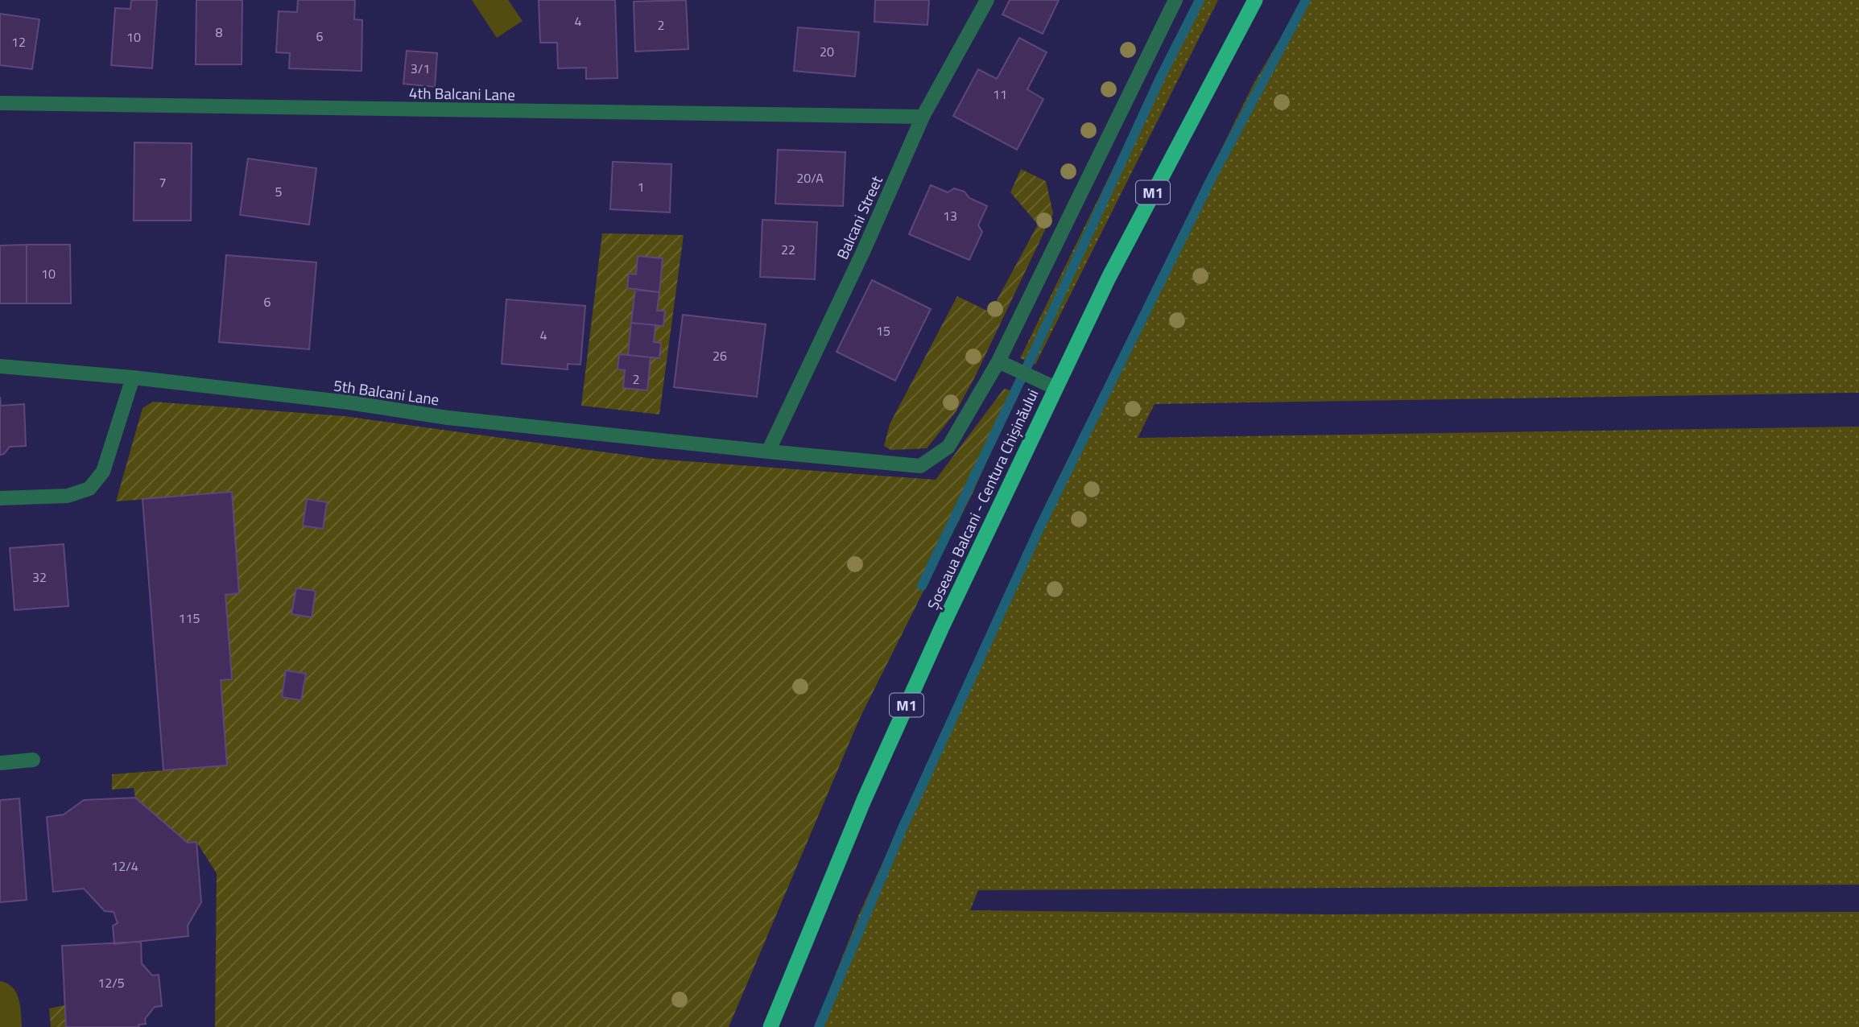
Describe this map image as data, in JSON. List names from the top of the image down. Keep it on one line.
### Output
{"streets":{"highway":["M1","Șoseaua Balcani - Centura Chișinăului"],"street":["4th Balcani Lane","Balcani Street","5th Balcani Lane"]},"crossings":[["4th Balcani Lane","Balcani Street"],["Balcani Street","5th Balcani Lane"]],"house_numbers":["4","2","8","6","10","12","20","3/1","11","20/A","7","1","5","13","22","10","6","15","4","26","2","32","115","12/4","12/5"]}
